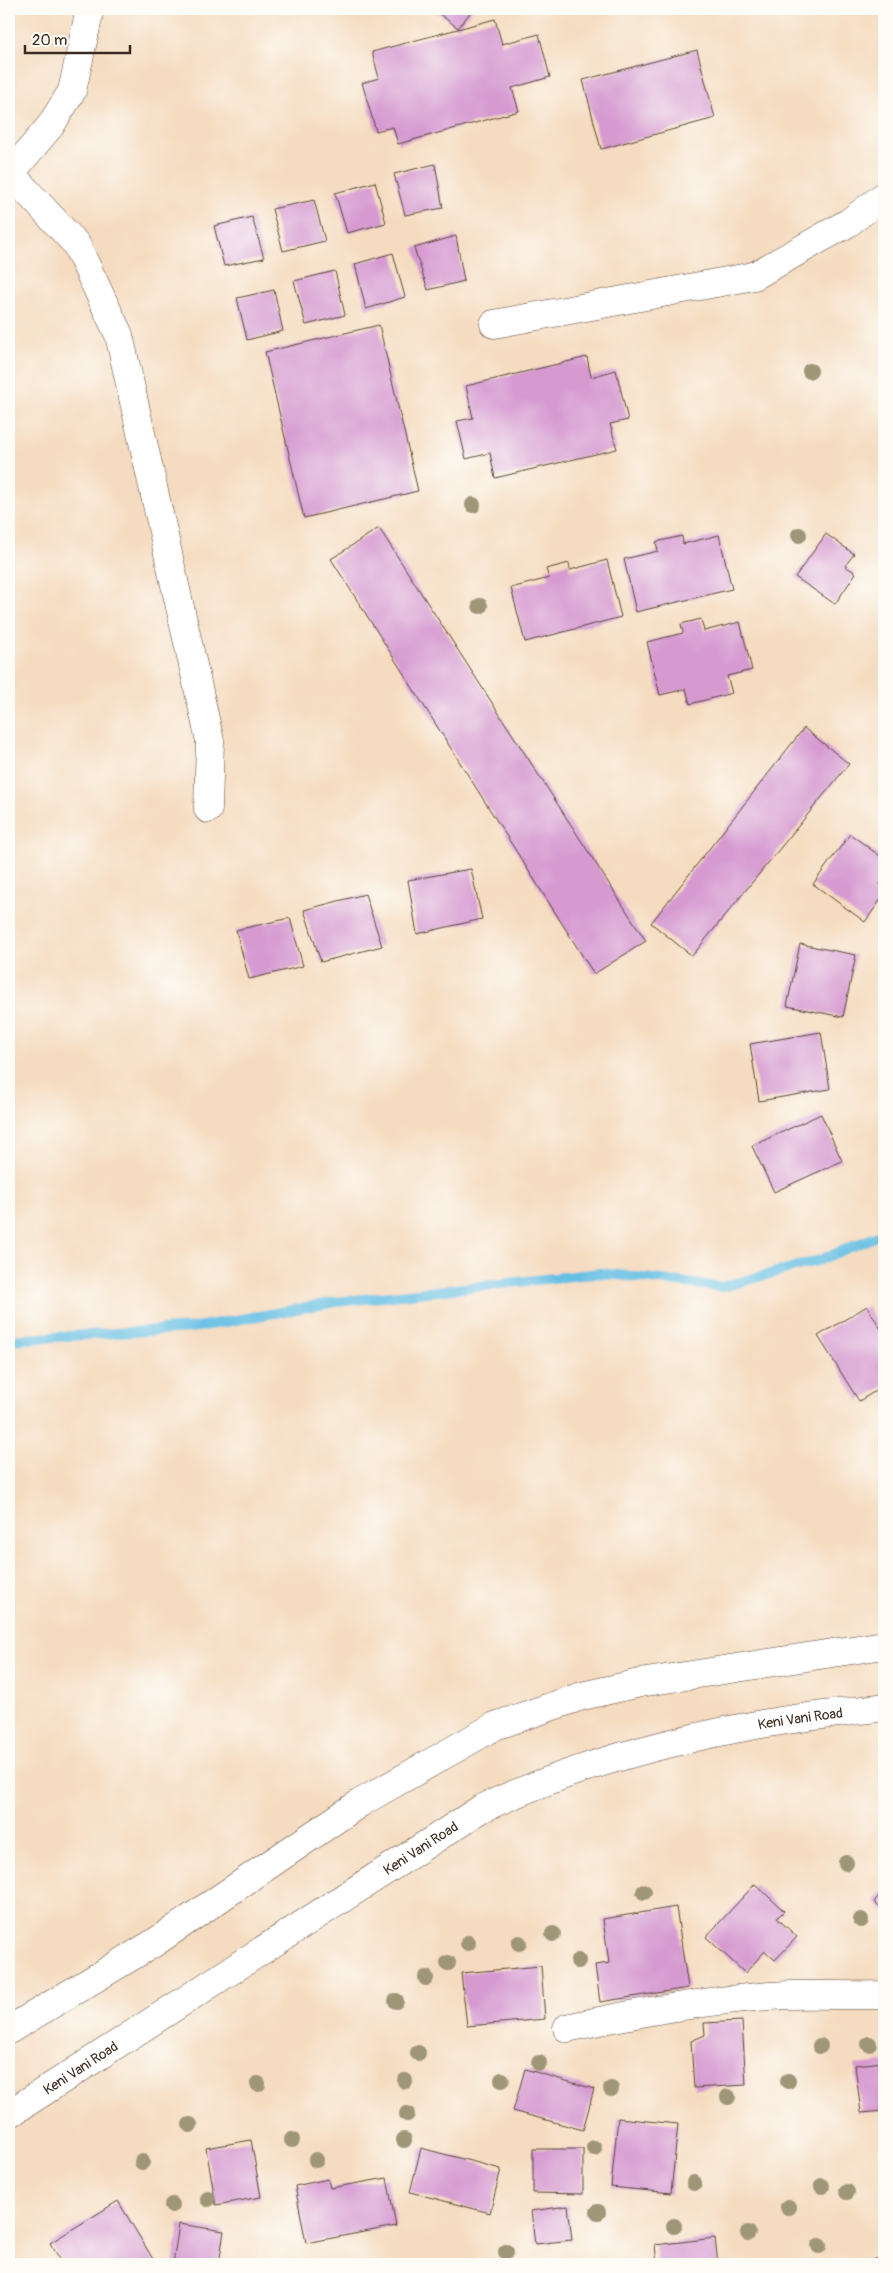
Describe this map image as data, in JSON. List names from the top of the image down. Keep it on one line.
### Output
{"streets":{"main road":["Keni Vani Road"]},"scale_bar":"20 m"}
